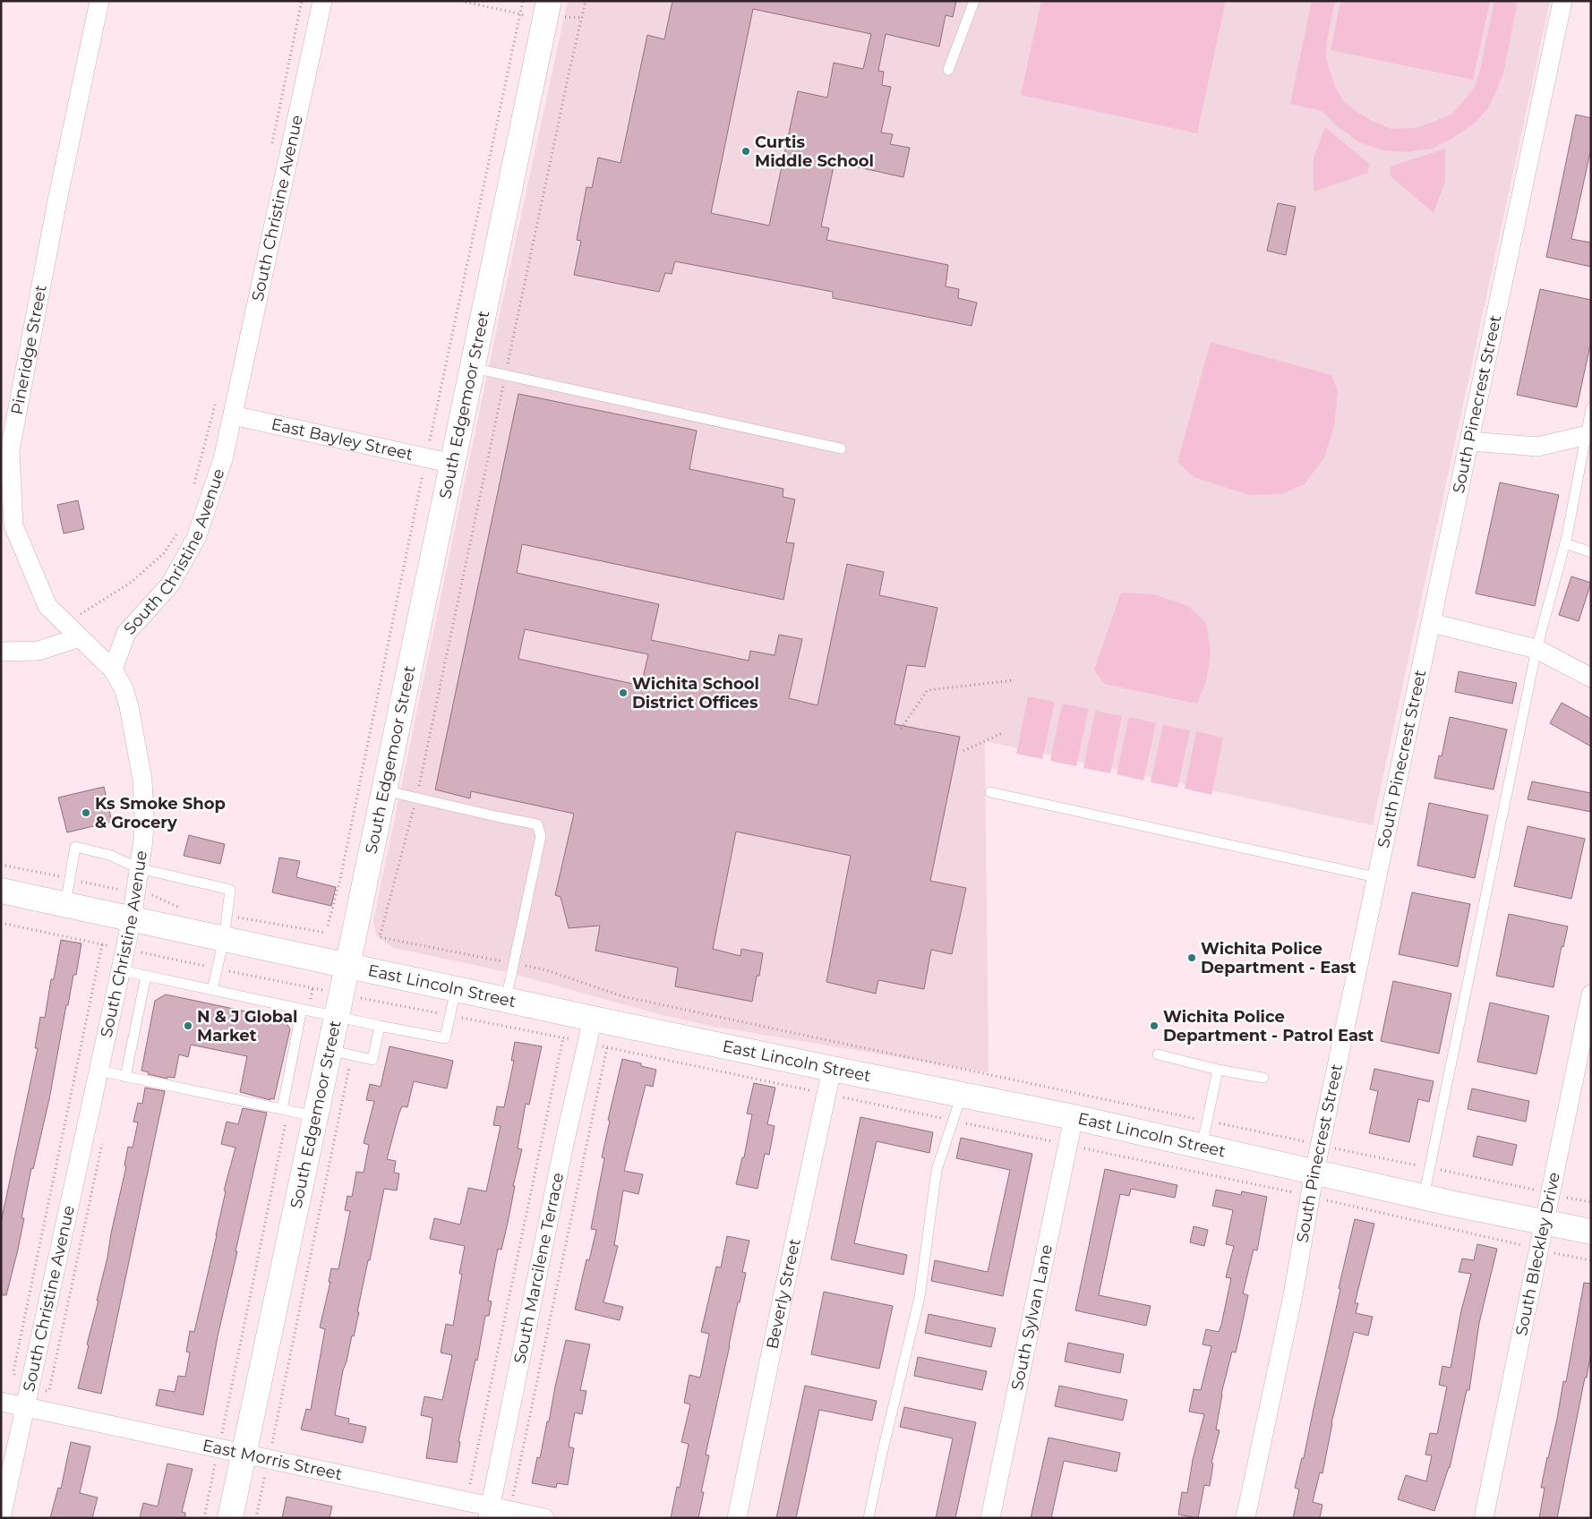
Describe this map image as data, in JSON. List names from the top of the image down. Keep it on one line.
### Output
{"streets":{"street":["South Christine Avenue","Pineridge Street","South Edgemoor Street","South Pinecrest Street","East Bayley Street","East Lincoln Street","South Bleckley Drive","South Marcilene Terrace","Beverly Street","South Sylvan Lane","East Morris Street"]},"crossings":[["South Christine Avenue","Pineridge Street"],["South Christine Avenue","East Bayley Street"],["South Christine Avenue","East Lincoln Street"],["South Christine Avenue","East Morris Street"],["South Edgemoor Street","East Bayley Street"],["South Edgemoor Street","East Lincoln Street"],["South Edgemoor Street","East Morris Street"],["South Pinecrest Street","East Lincoln Street"],["East Lincoln Street","South Bleckley Drive"],["East Lincoln Street","South Marcilene Terrace"],["East Lincoln Street","Beverly Street"],["East Lincoln Street","South Sylvan Lane"],["South Marcilene Terrace","East Morris Street"]],"places":["Curtis Middle School","Wichita School District Offices","Ks Smoke Shop & Grocery","Wichita Police Department - East","N & J Global Market","Wichita Police Department - Patrol East"]}
